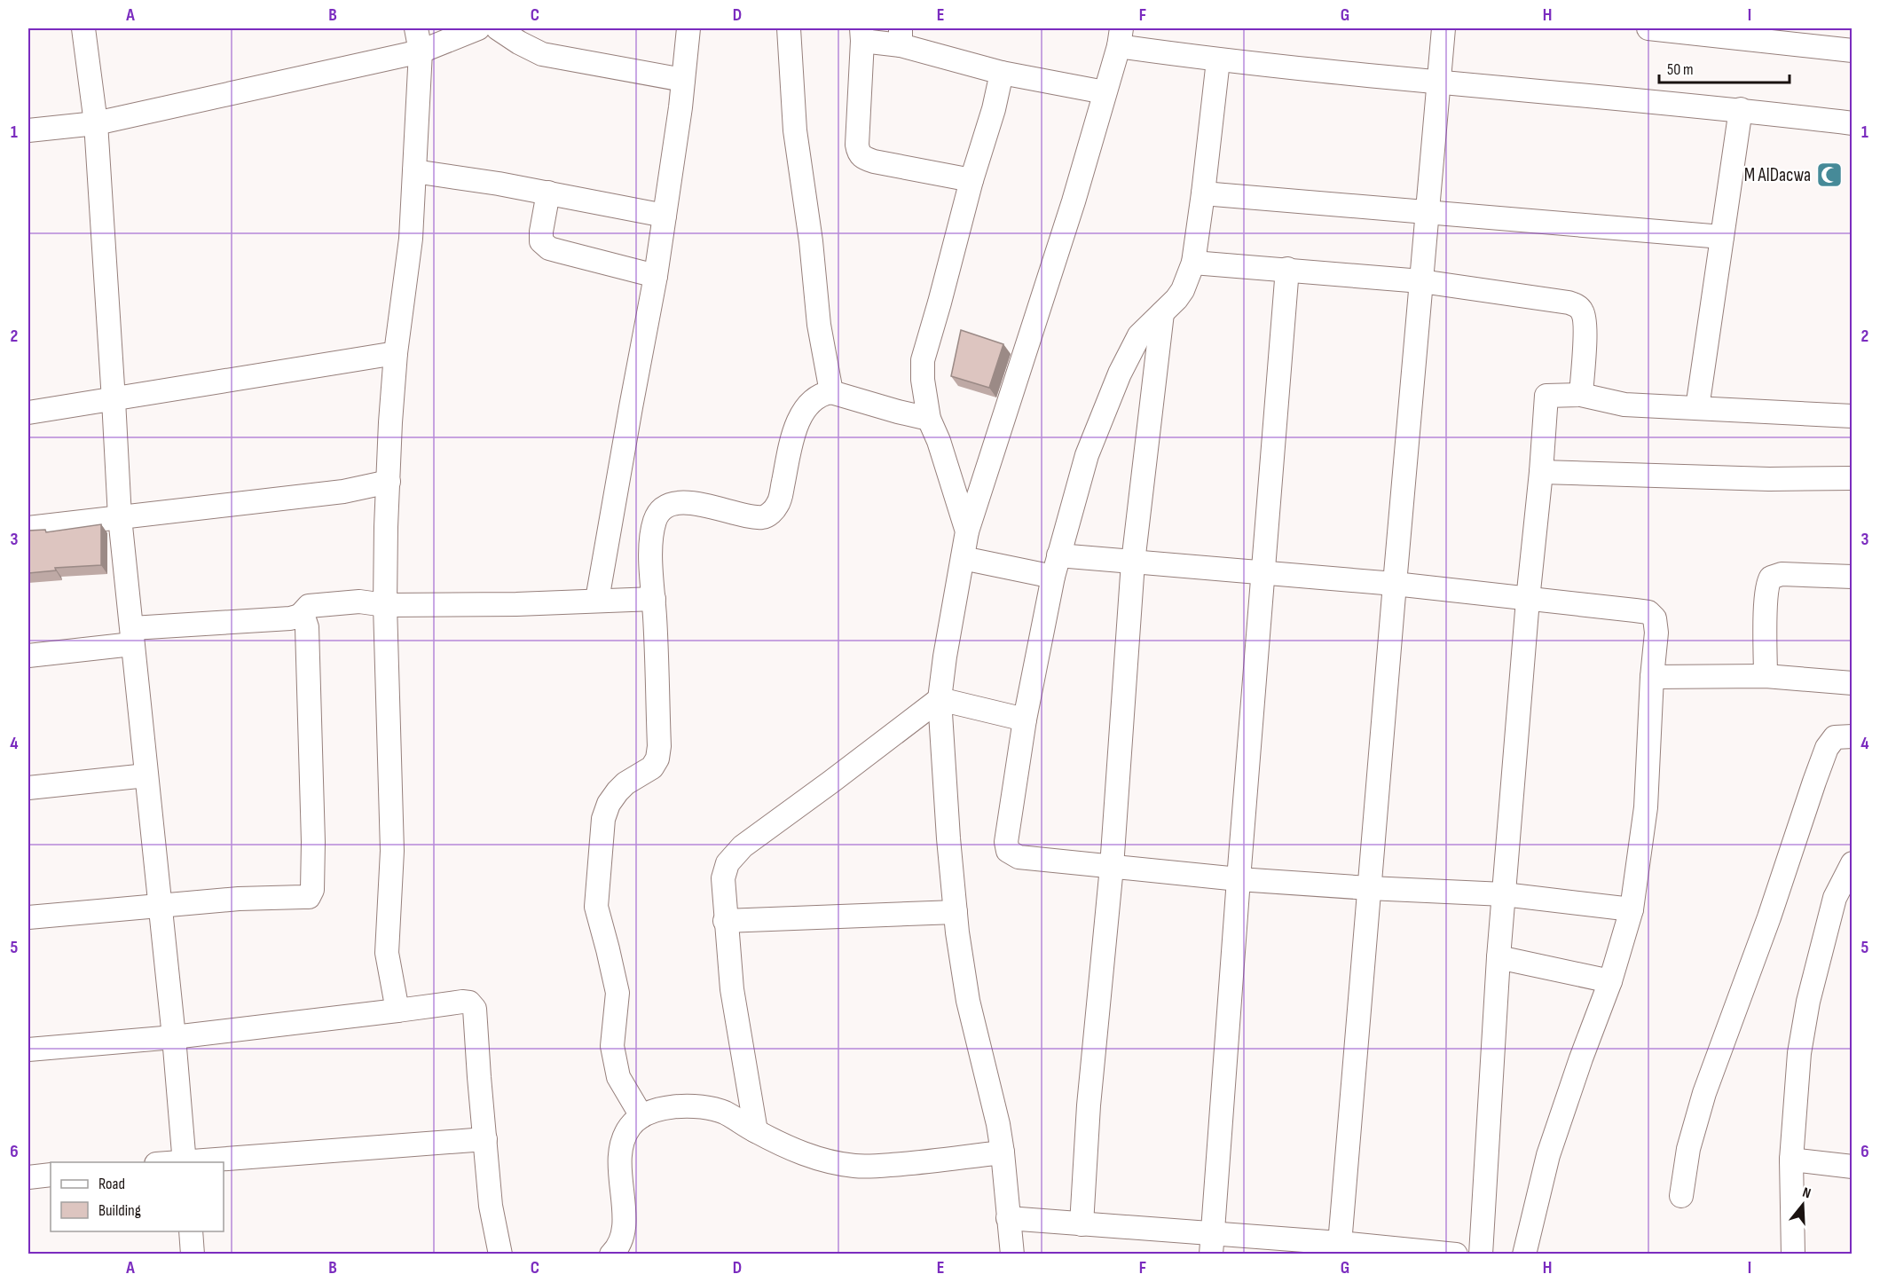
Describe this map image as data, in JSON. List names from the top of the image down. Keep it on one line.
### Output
{"places":{"mosque":["M AlDacwa"]},"legend":["Road","Building"],"scale_bar":"50 m","north":"top","grid":{"columns":["A","B","C","D","E","F","G","H","I"],"rows":["1","2","3","4","5","6"]}}
